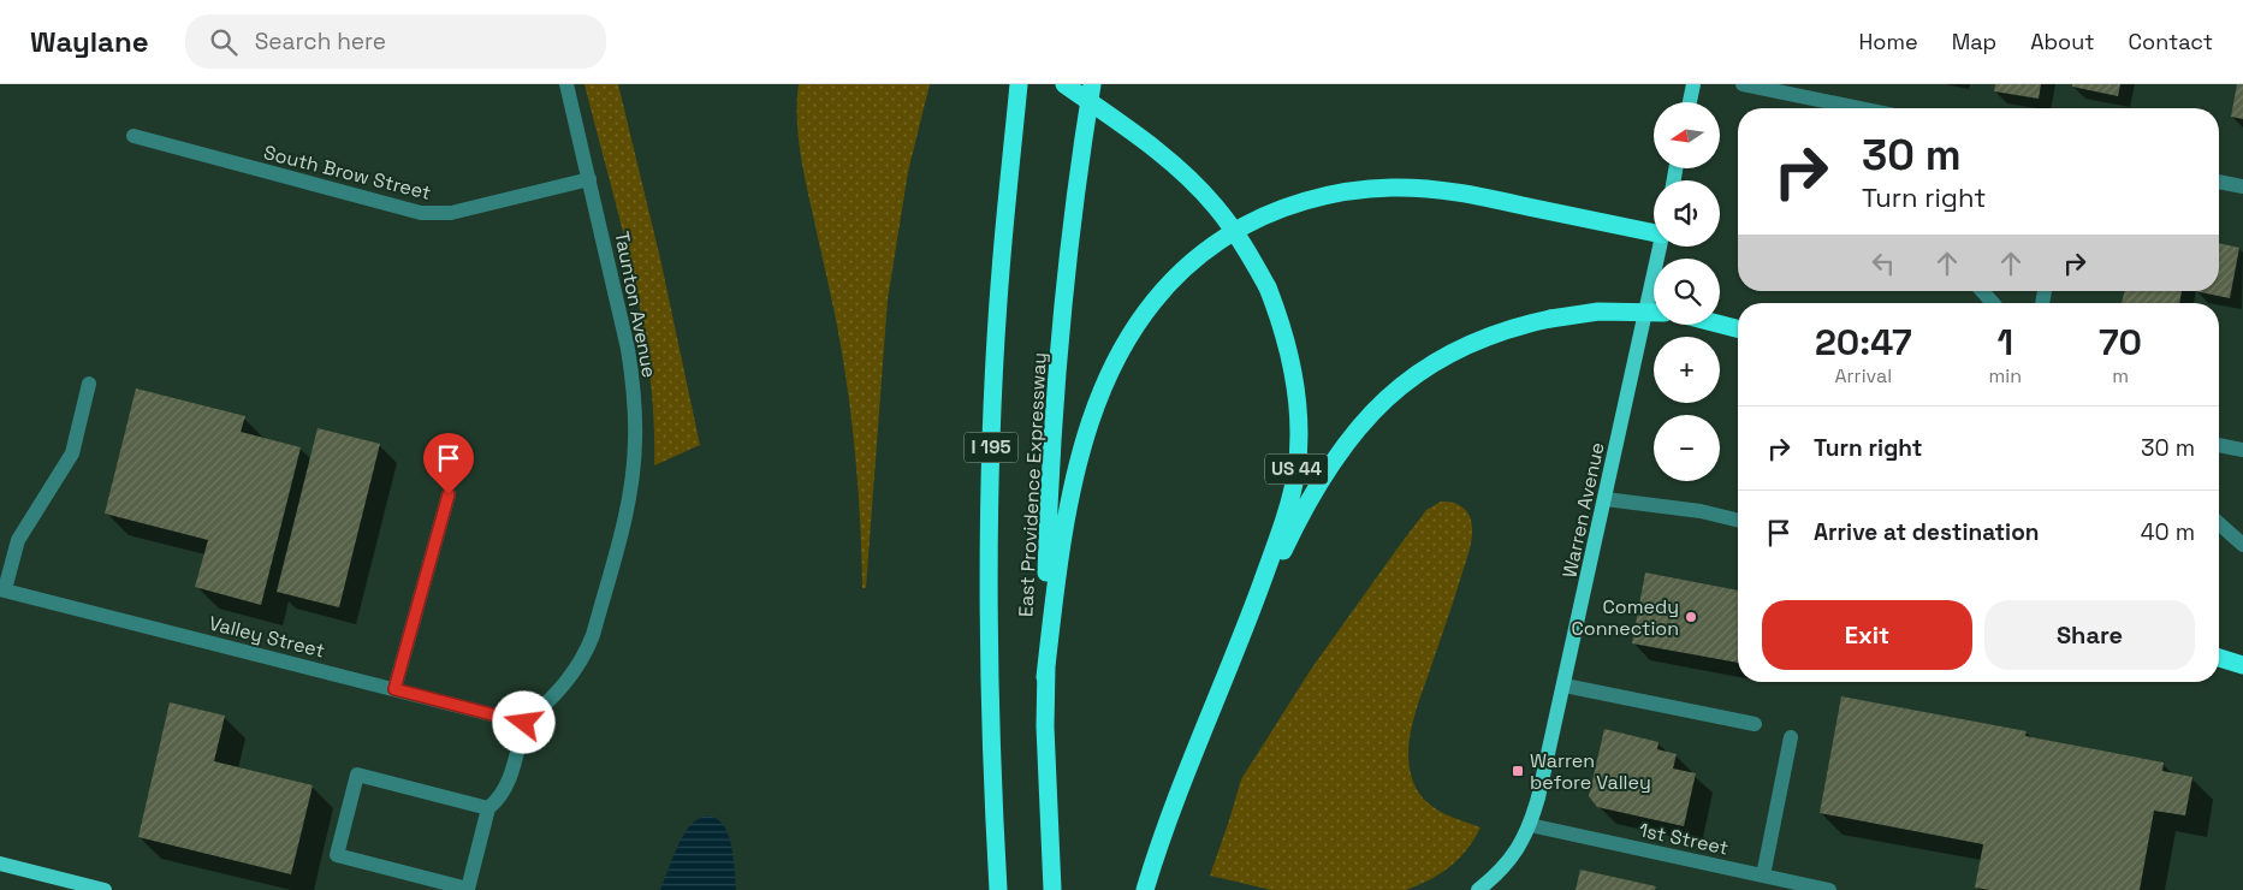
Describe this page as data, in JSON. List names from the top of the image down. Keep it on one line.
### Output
{"streets":{"highway":["I 195","US 44","East Providence Expressway"],"main road":["Warren Avenue"],"street":["South Brow Street","Taunton Avenue","Valley Street","1st Street"]},"crossings":[["South Brow Street","Taunton Avenue"],["Taunton Avenue","Valley Street"],["Warren Avenue","1st Street"]],"places":{"other":["Comedy Connection"],"transit":["Warren before Valley"]},"north":"left","page":{"header":"Waylane","search":"Search here","nav":["Home","Map","About","Contact"],"map_buttons":["+","−"],"turn":["30 m","Turn right"],"eta":["20:47","Arrival","1","min","70","m"],"list":[{"name":"Turn right","value":"30 m"},{"name":"Arrive at destination","value":"40 m"}],"buttons":["Exit","Share"]}}
